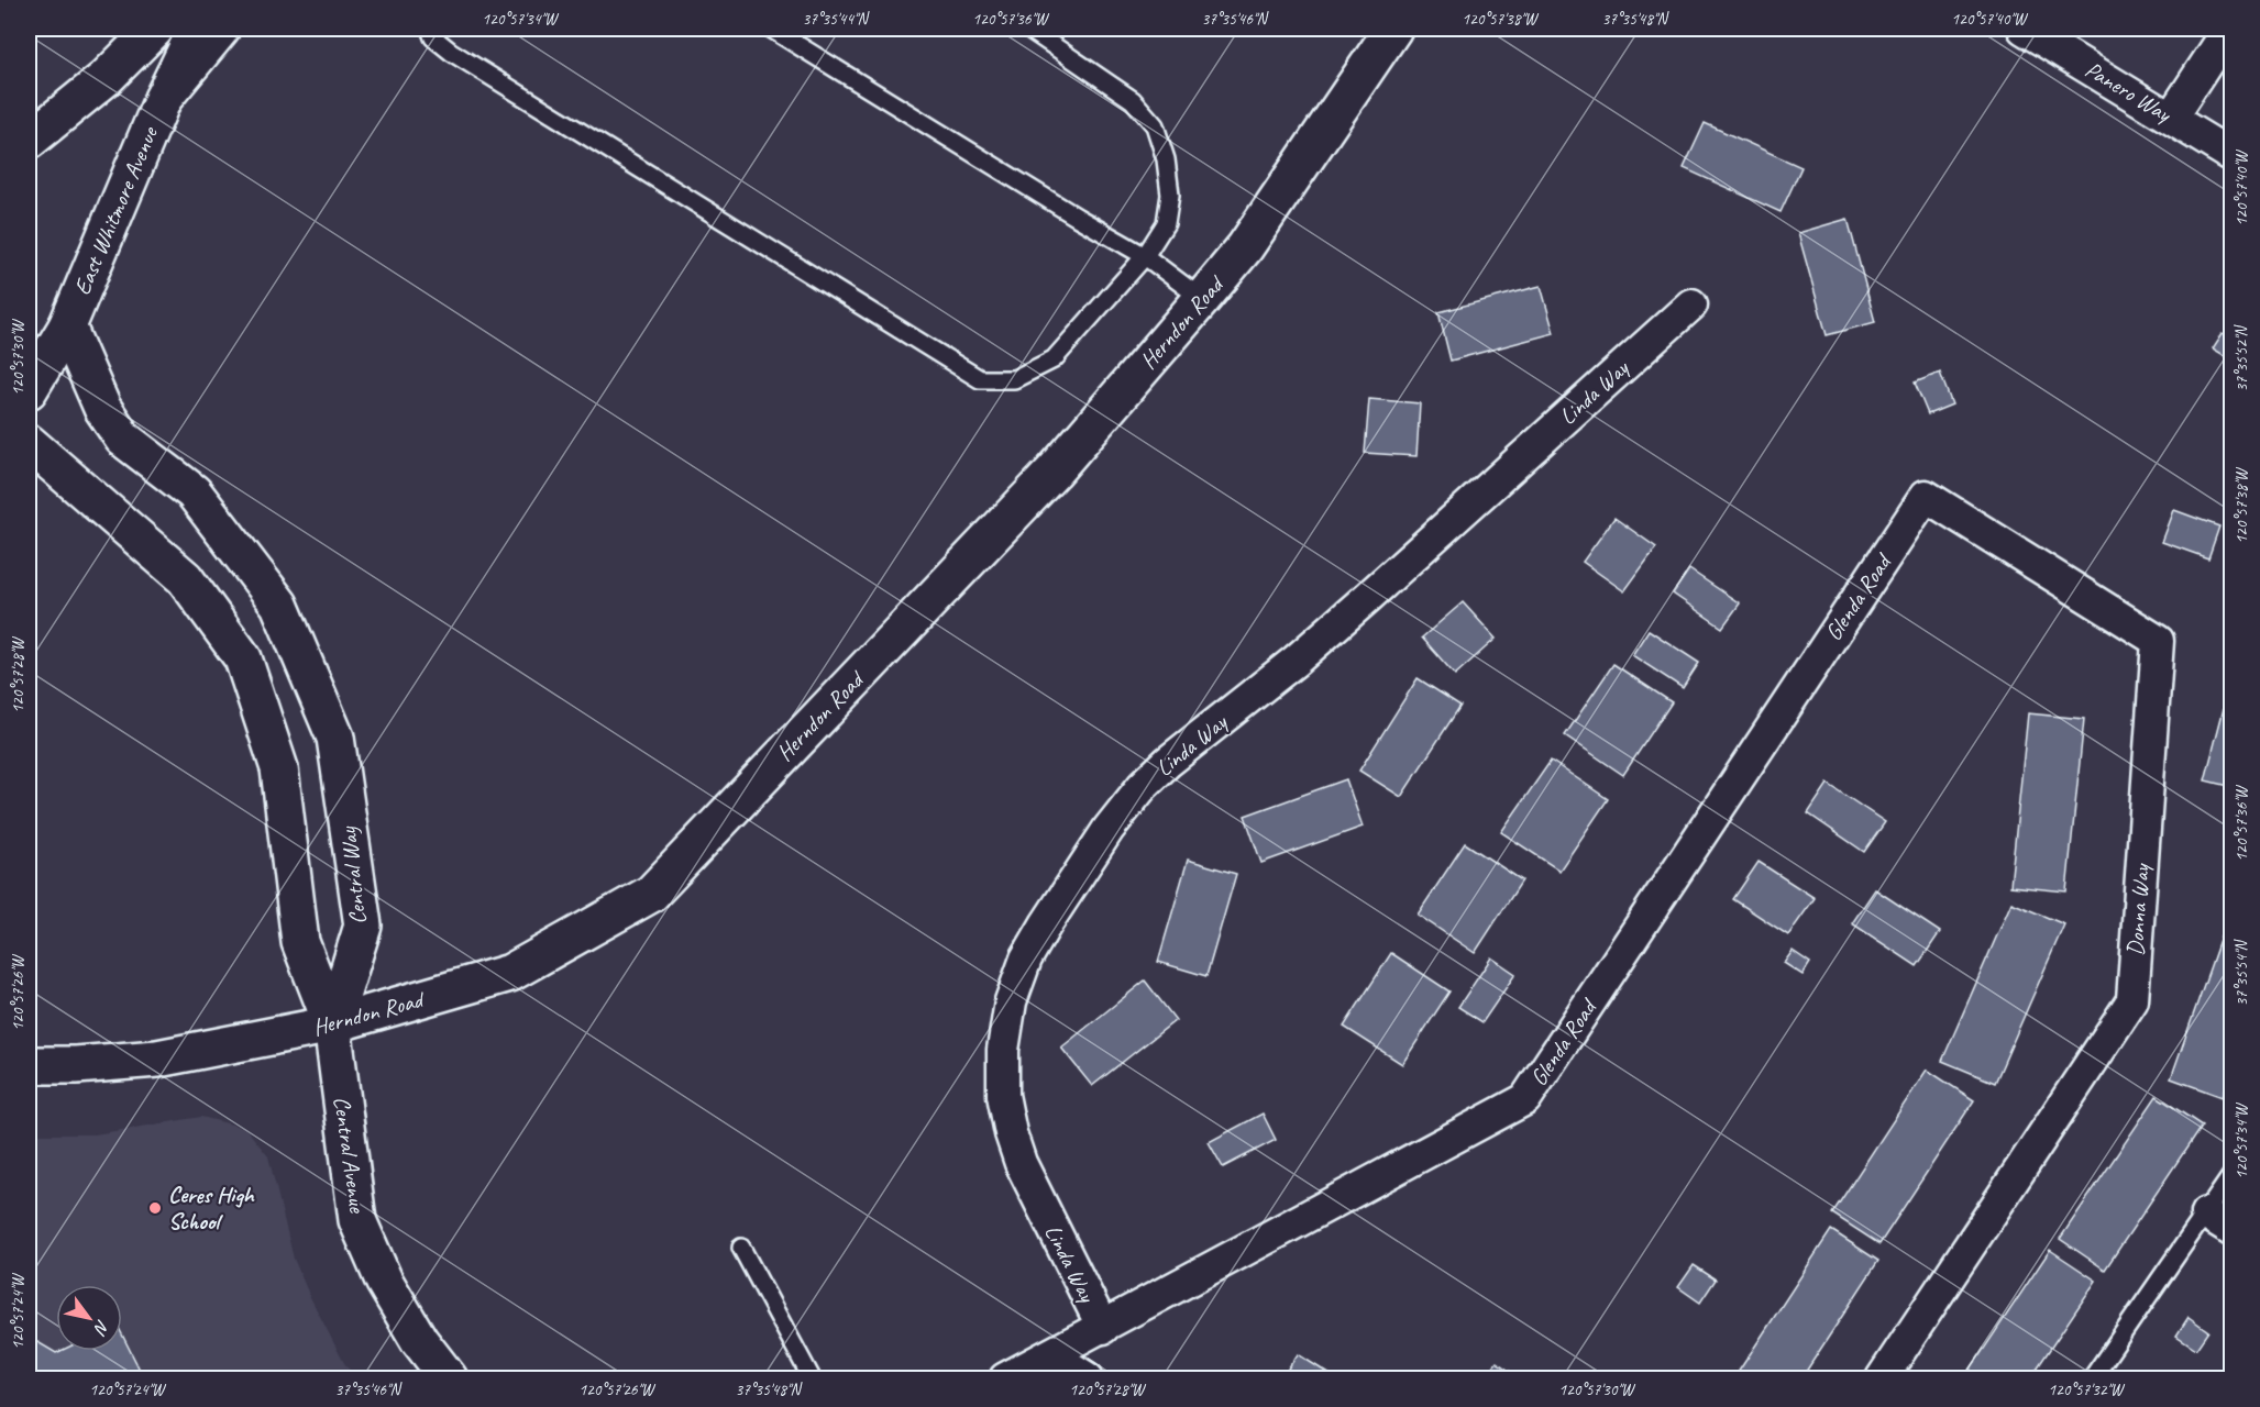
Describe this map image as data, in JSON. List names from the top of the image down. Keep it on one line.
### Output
{"streets":{"main road":["East Whitmore Avenue","Herndon Road","Central Way","Central Avenue"],"street":["Panero Way","Linda Way","Glenda Road","Donna Way"]},"crossings":[["East Whitmore Avenue","Central Way"],["Herndon Road","Central Way"],["Herndon Road","Central Avenue"],["Linda Way","Glenda Road"],["Glenda Road","Donna Way"],["Central Way","Central Avenue"]],"places":["Ceres High School"],"north":"bottom right","coordinates":["120°57'34\"W","37°35'44\"N","120°57'36\"W","37°35'46\"N","120°57'38\"W","37°35'48\"N","120°57'40\"W","120°57'30\"W","37°35'52\"N","120°57'28\"W","37°35'54\"N","120°57'26\"W","120°57'24\"W","120°57'32\"W"]}
